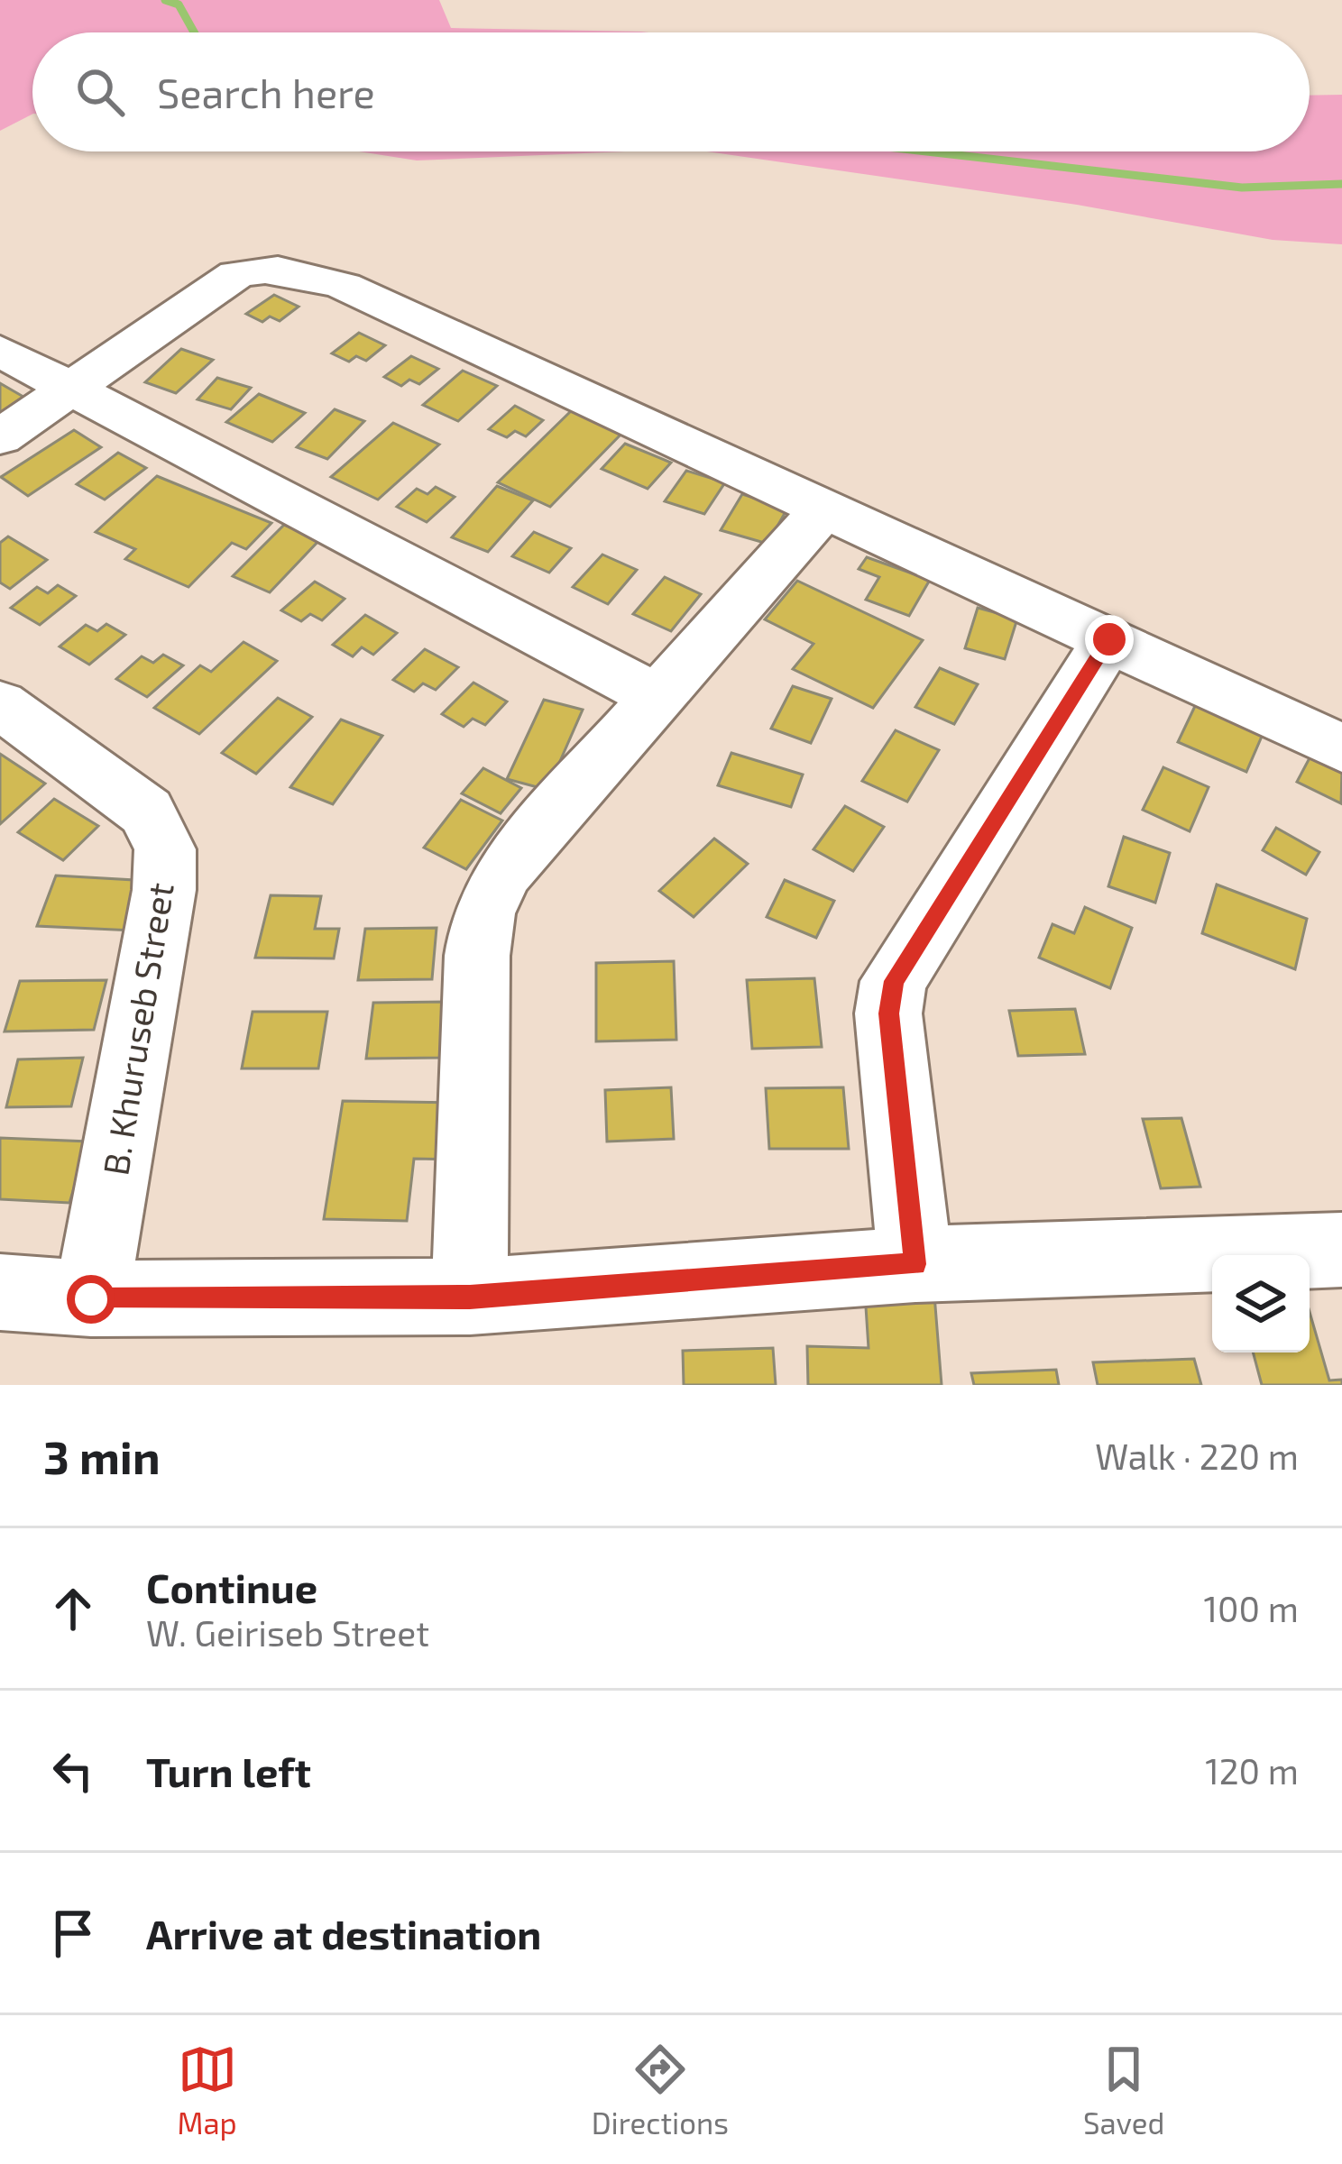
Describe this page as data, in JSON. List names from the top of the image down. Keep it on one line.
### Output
{"streets":{"street":["B. Khuruseb Street"]},"page":{"search":"Search here","heading":["3 min","Walk · 220 m"],"list":[["Continue","W. Geiriseb Street","100 m"],["Turn left","120 m"],"Arrive at destination"],"nav":["Map","Directions","Saved"]}}
